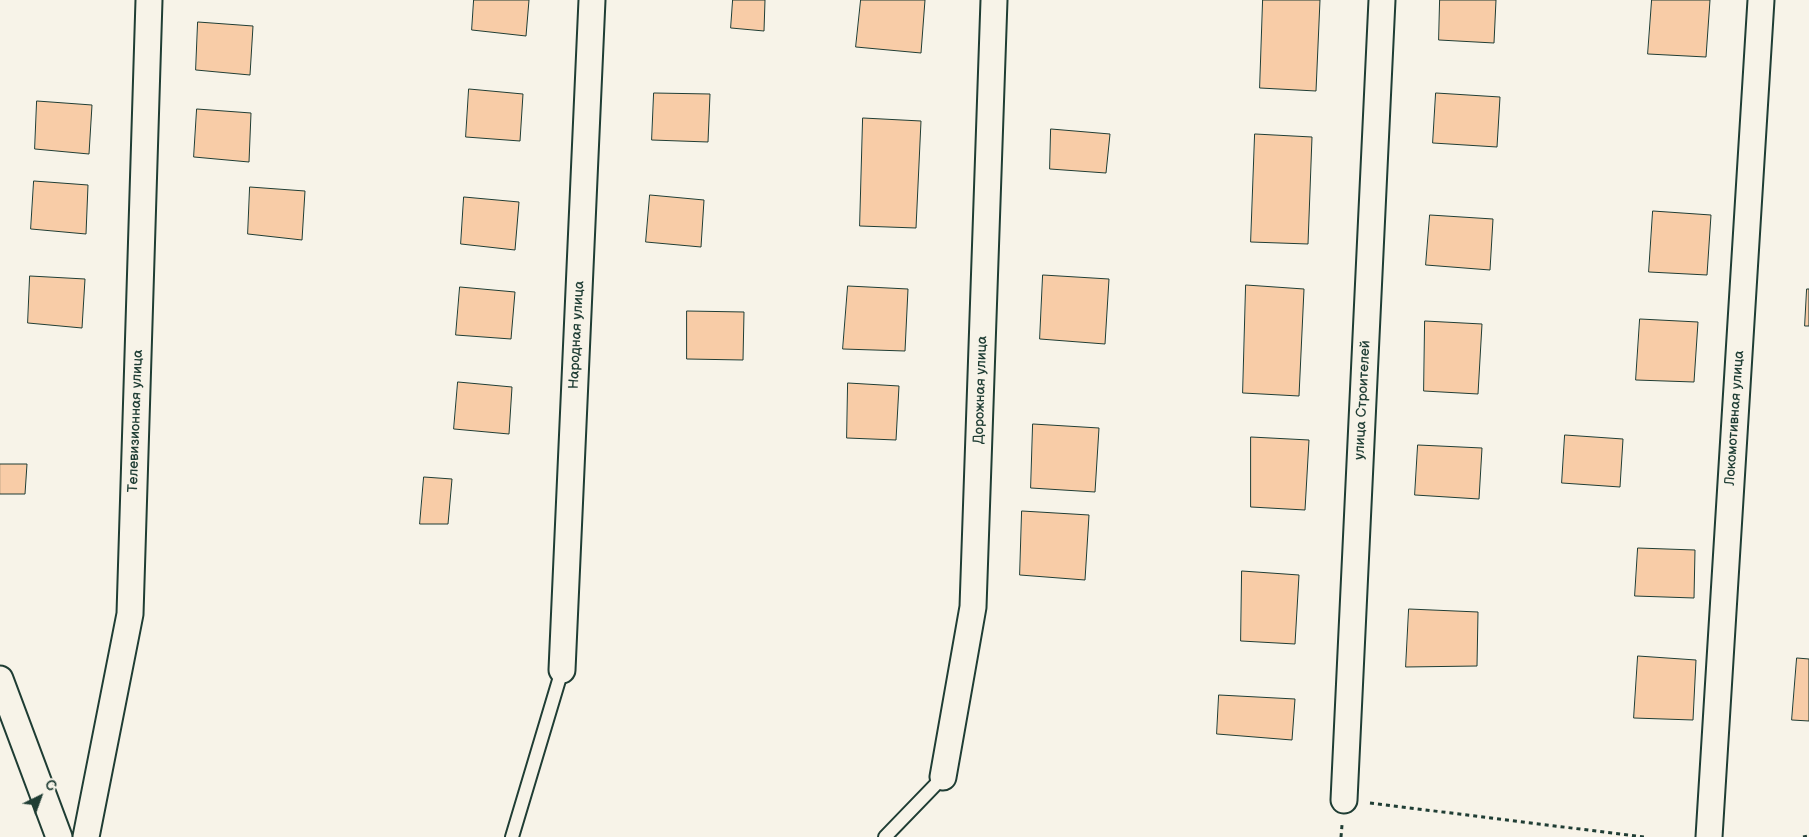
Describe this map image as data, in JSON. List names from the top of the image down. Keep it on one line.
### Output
{"streets":{"street":["Народная улица","Дорожная улица","улица Строителей","Локомотивная улица","Телевизионная улица"]},"north":"top right"}
